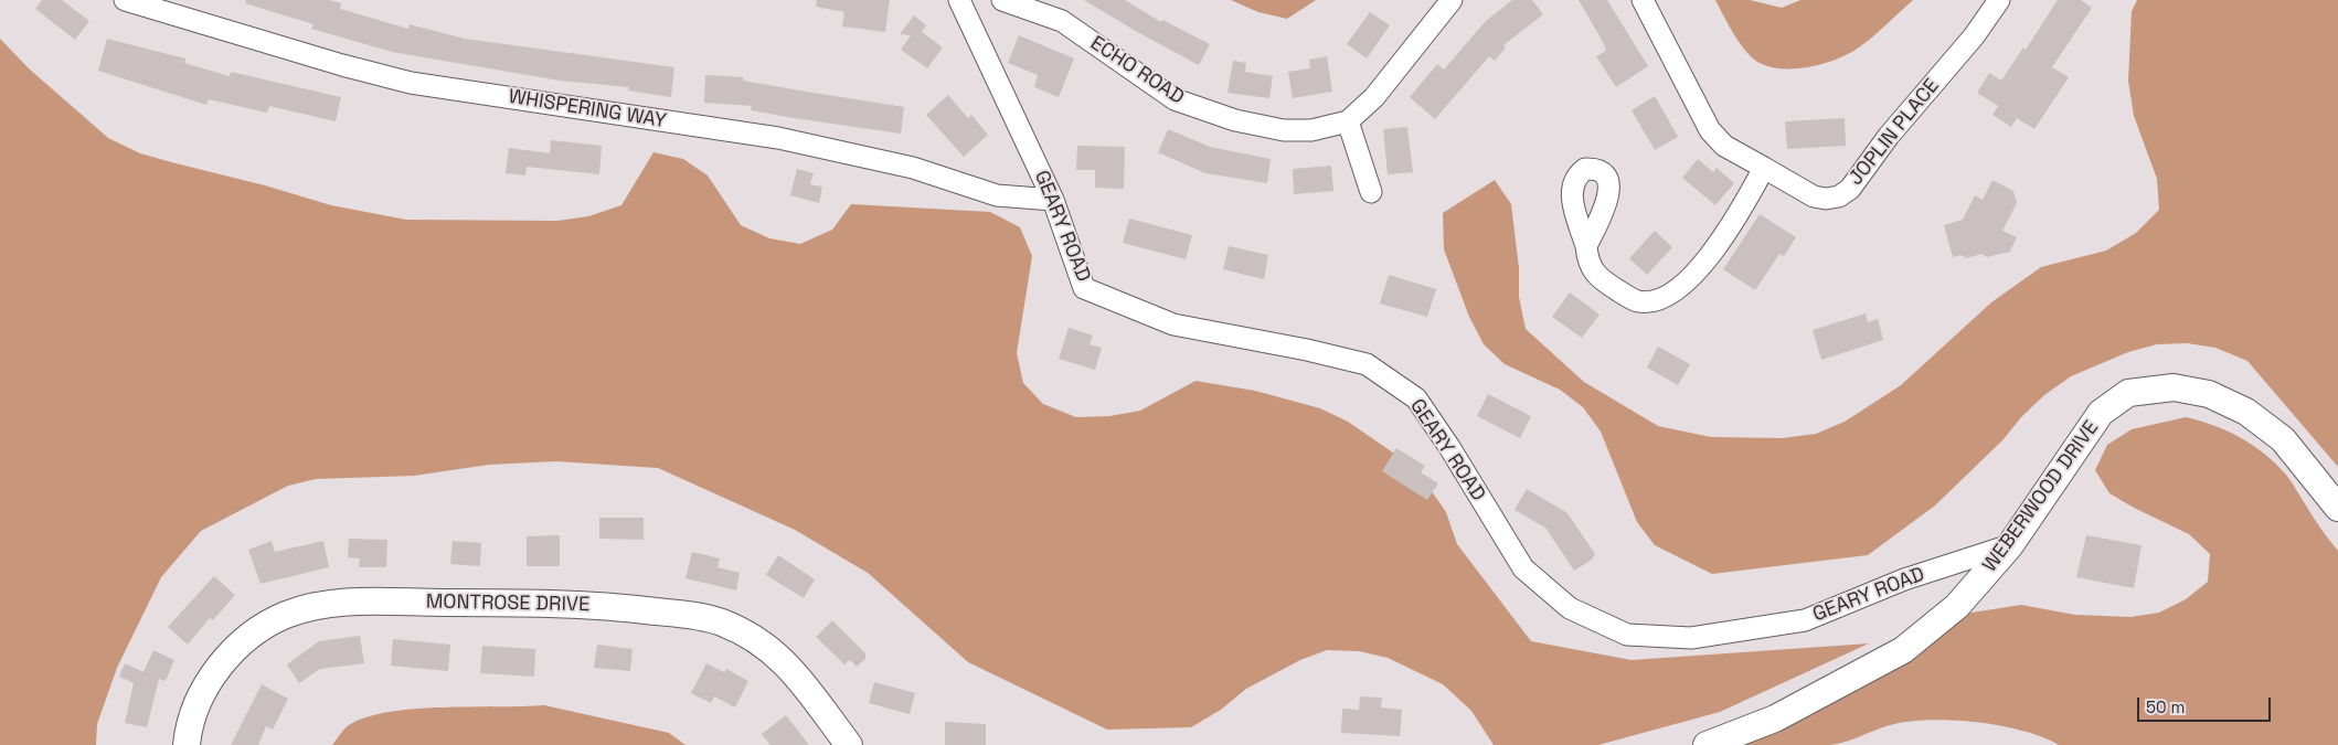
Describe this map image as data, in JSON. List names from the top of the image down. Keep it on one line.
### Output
{"streets":{"street":["ECHO ROAD","WHISPERING WAY","JOPLIN PLACE","GEARY ROAD","WEBERWOOD DRIVE","MONTROSE DRIVE"]},"crossings":[["WHISPERING WAY","GEARY ROAD"],["GEARY ROAD","WEBERWOOD DRIVE"]],"scale_bar":"50 m"}
